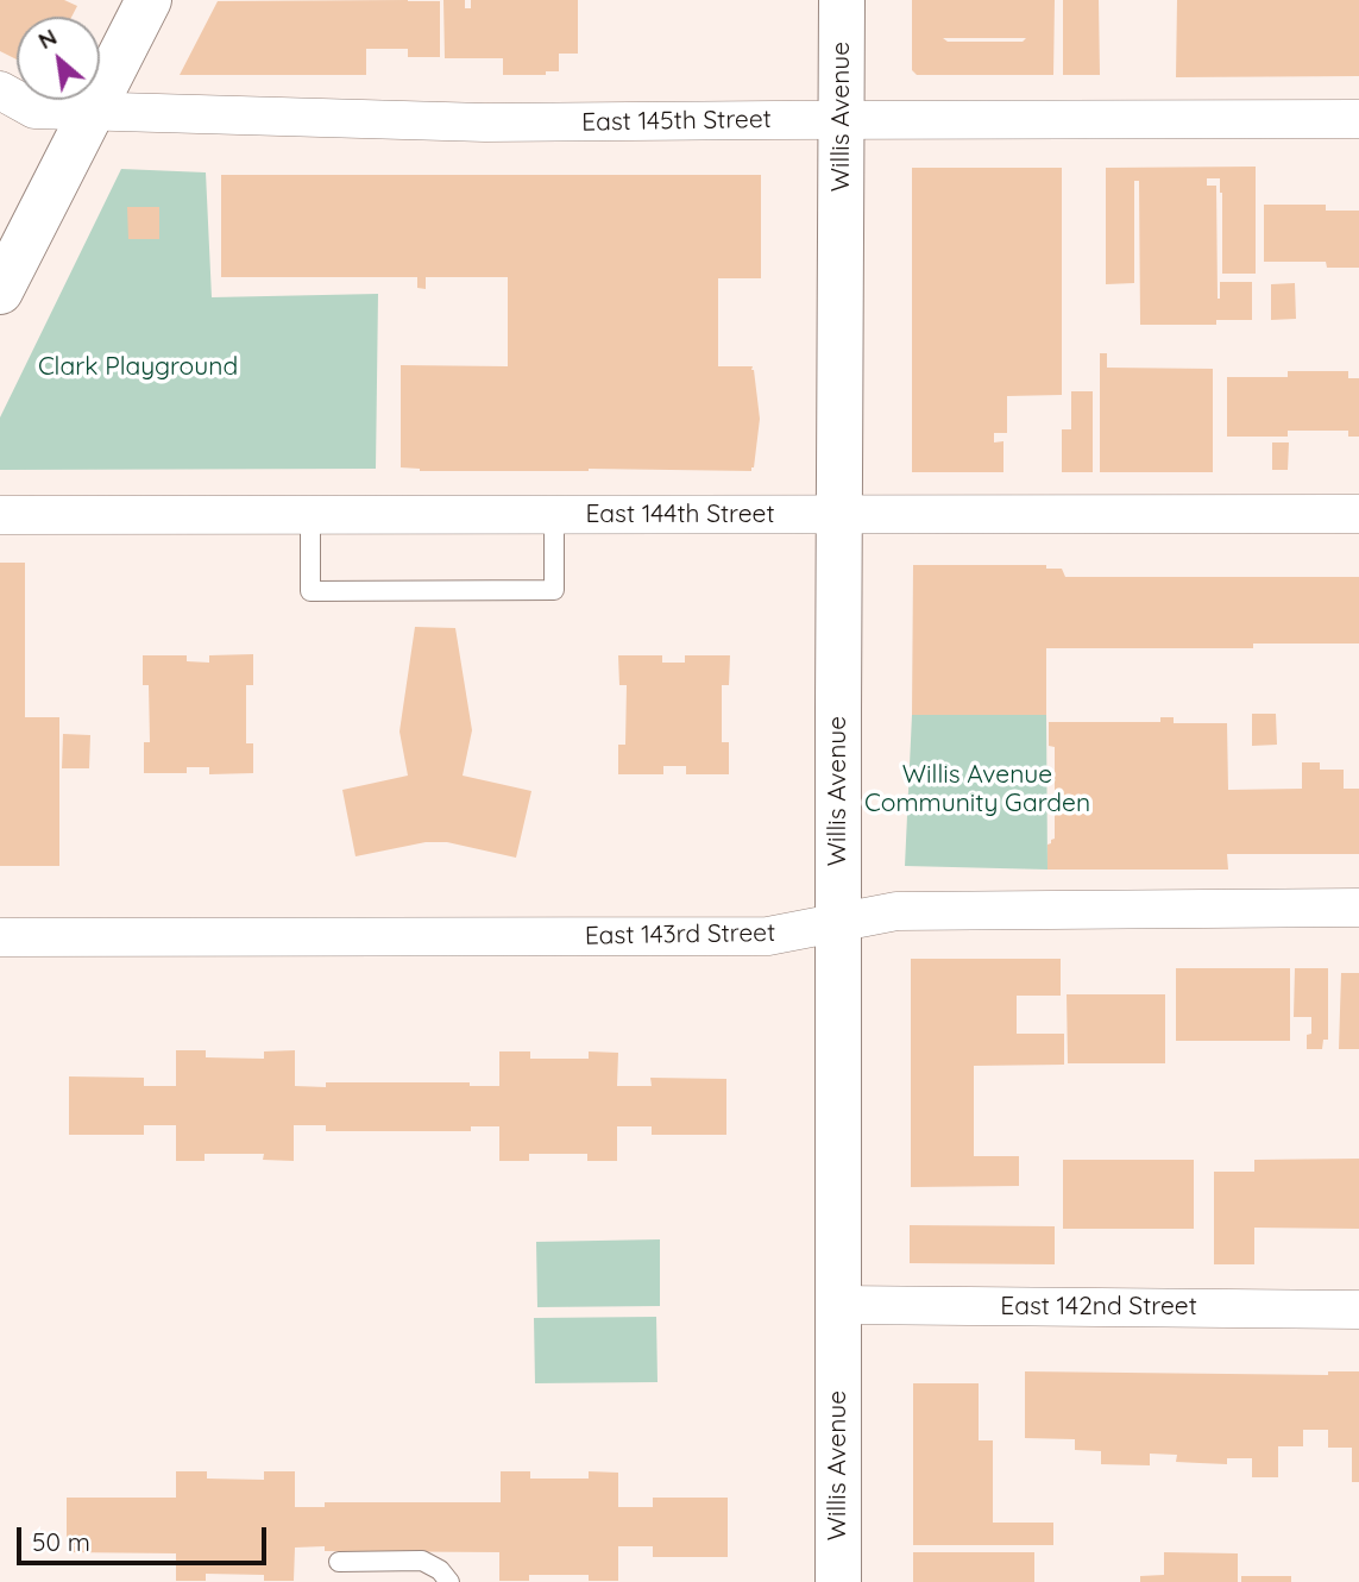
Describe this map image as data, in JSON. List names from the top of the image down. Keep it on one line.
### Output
{"streets":{"main road":["Willis Avenue"],"street":["East 145th Street","East 144th Street","East 143rd Street","East 142nd Street"]},"crossings":[["Willis Avenue","East 145th Street"],["Willis Avenue","East 144th Street"],["Willis Avenue","East 143rd Street"],["Willis Avenue","East 142nd Street"]],"parks":["Clark Playground","Willis Avenue Community Garden"],"scale_bar":"50 m","north":"top left"}
